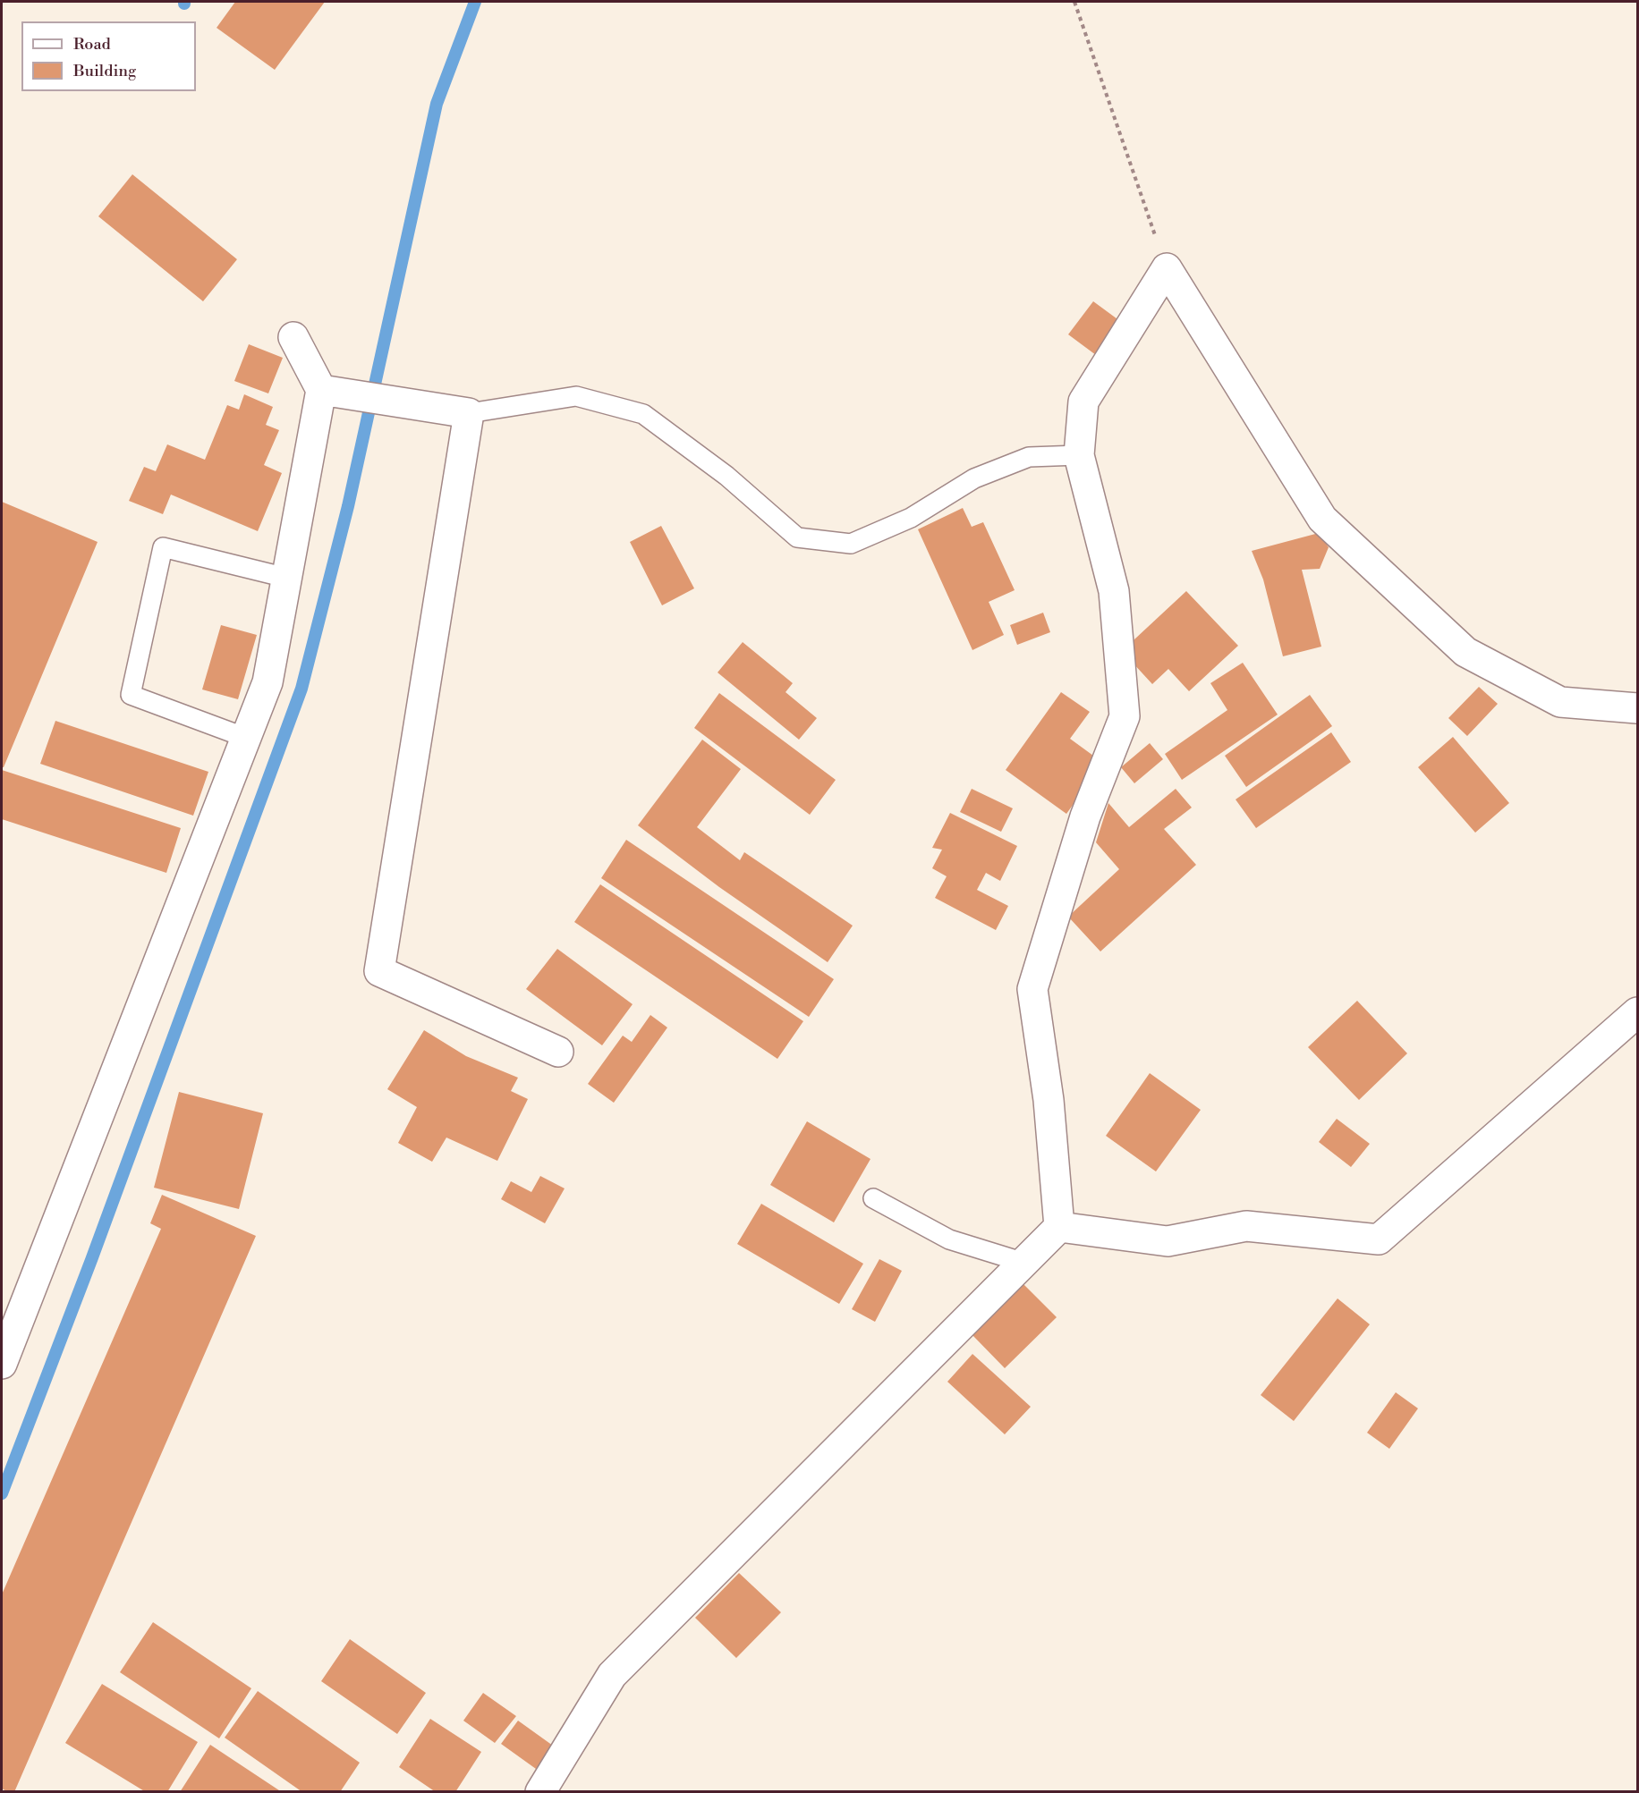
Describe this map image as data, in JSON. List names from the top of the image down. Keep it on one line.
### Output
{"legend":["Road","Building"]}
